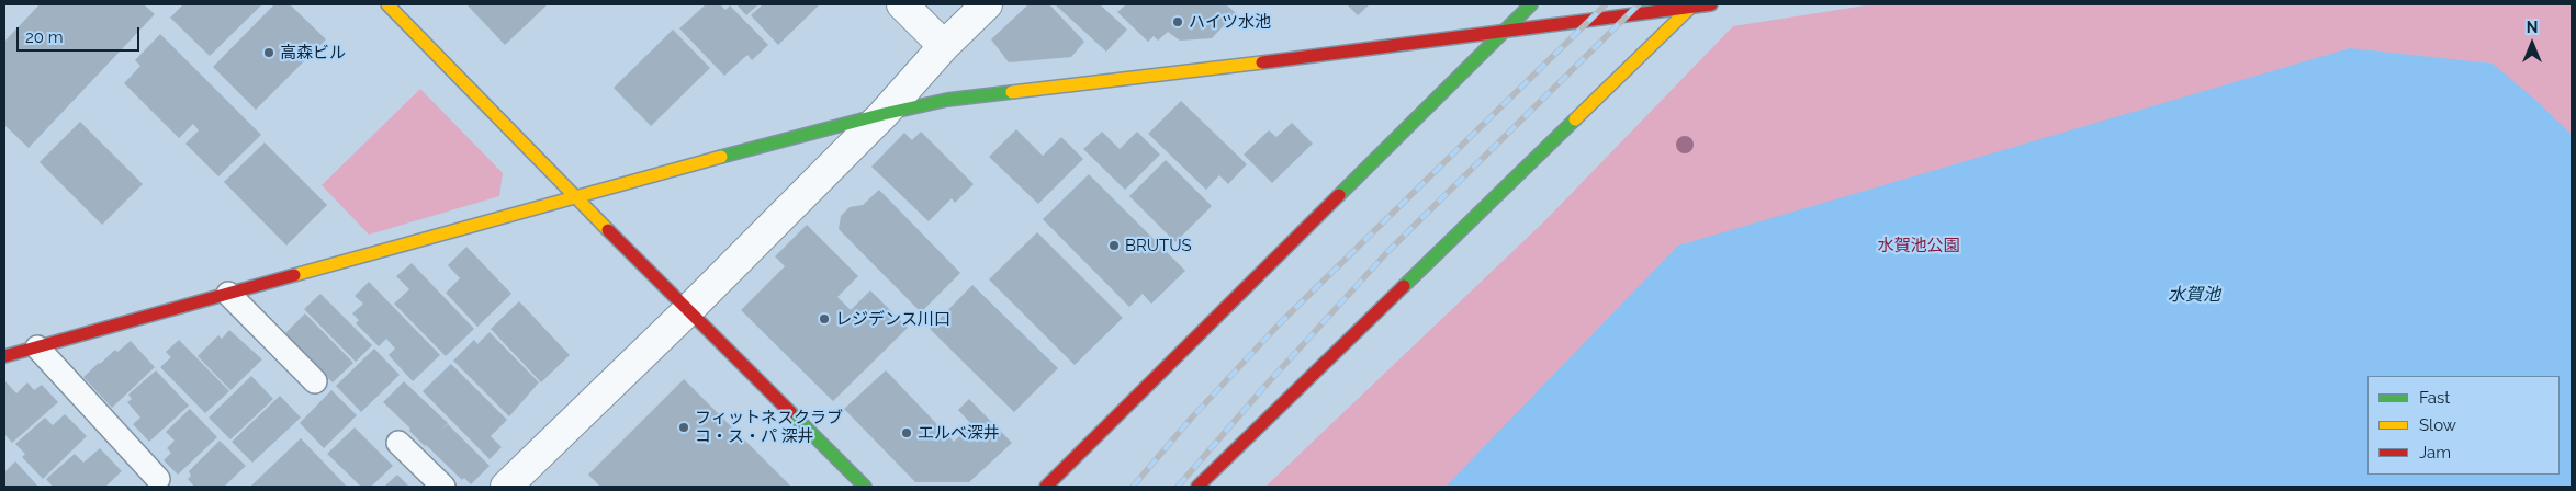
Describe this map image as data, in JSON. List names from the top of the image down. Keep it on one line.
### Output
{"water":["水賀池"],"parks":["水賀池公園"],"places":["ハイツ水池","高森ビル","BRUTUS","レジデンス川口","フィットネスクラブ コ・ス・パ 深井","エルベ深井"],"legend":["Fast","Slow","Jam"],"scale_bar":"20 m","north":"top"}
